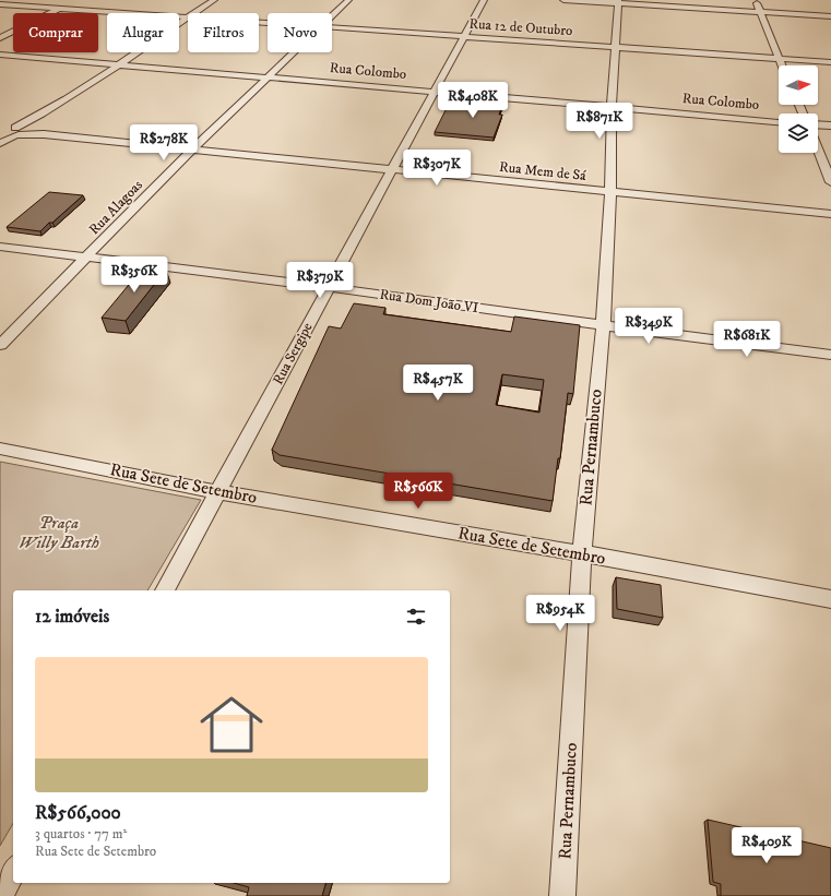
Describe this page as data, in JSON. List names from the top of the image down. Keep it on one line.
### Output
{"streets":{"street":["Rua 12 de Outubro","Rua Colombo","Rua Mem de Sá","Rua Alagoas","Rua Dom João VI","Rua Sergipe","Rua Pernambuco","Rua Sete de Setembro"]},"crossings":[["Rua 12 de Outubro","Rua Sergipe"],["Rua 12 de Outubro","Rua Pernambuco"],["Rua Colombo","Rua Alagoas"],["Rua Colombo","Rua Sergipe"],["Rua Colombo","Rua Pernambuco"],["Rua Mem de Sá","Rua Alagoas"],["Rua Mem de Sá","Rua Sergipe"],["Rua Mem de Sá","Rua Pernambuco"],["Rua Alagoas","Rua Dom João VI"],["Rua Dom João VI","Rua Sergipe"],["Rua Dom João VI","Rua Pernambuco"],["Rua Sergipe","Rua Sete de Setembro"],["Rua Pernambuco","Rua Sete de Setembro"]],"parks":["Praça Willy Barth"],"north":"right","page":{"chip":["Comprar","Alugar","Filtros","Novo"],"price":["R$408K","R$871K","R$278K","R$307K","R$356K","R$379K","R$349K","R$681K","R$457K","R$566K","R$954K","R$409K"],"heading":"12 imóveis","list":[{"name":"R$566,000","note":"3 quartos · 77 m² · Rua Sete de Setembro"}]}}
